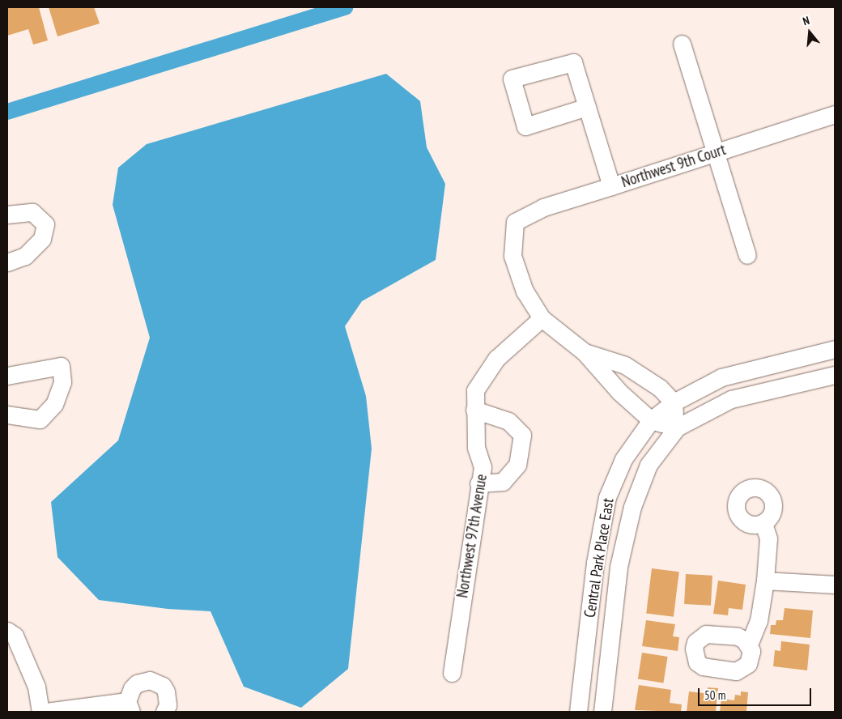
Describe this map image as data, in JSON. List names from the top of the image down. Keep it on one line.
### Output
{"streets":{"street":["Northwest 9th Court","Northwest 97th Avenue","Central Park Place East"]},"scale_bar":"50 m","north":"top"}
